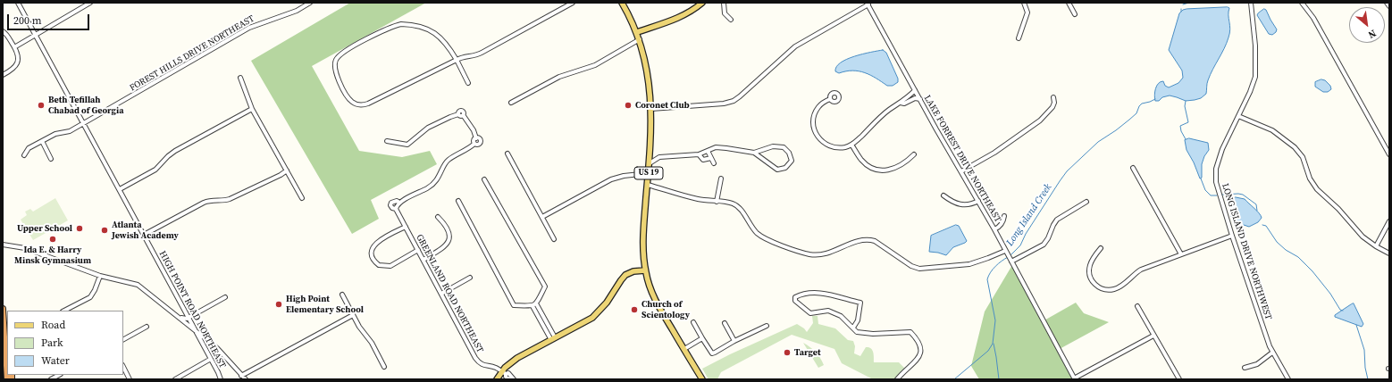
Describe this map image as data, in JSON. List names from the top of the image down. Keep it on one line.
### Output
{"streets":{"main road":["US 19"],"street":["FOREST HILLS DRIVE NORTHEAST","LAKE FORREST DRIVE NORTHEAST","LONG ISLAND DRIVE NORTHWEST","GREENLAND ROAD NORTHEAST","HIGH POINT ROAD NORTHEAST"]},"crossings":[["FOREST HILLS DRIVE NORTHEAST","HIGH POINT ROAD NORTHEAST"]],"water":["Long Island Creek"],"places":["Beth Tefillah Chabad of Georgia","Coronet Club","Upper School","Atlanta Jewish Academy","Ida E. & Harry Minsk Gymnasium","High Point Elementary School","Church of Scientology","Target"],"legend":["Road","Park","Water"],"scale_bar":"200 m","north":"bottom right"}
